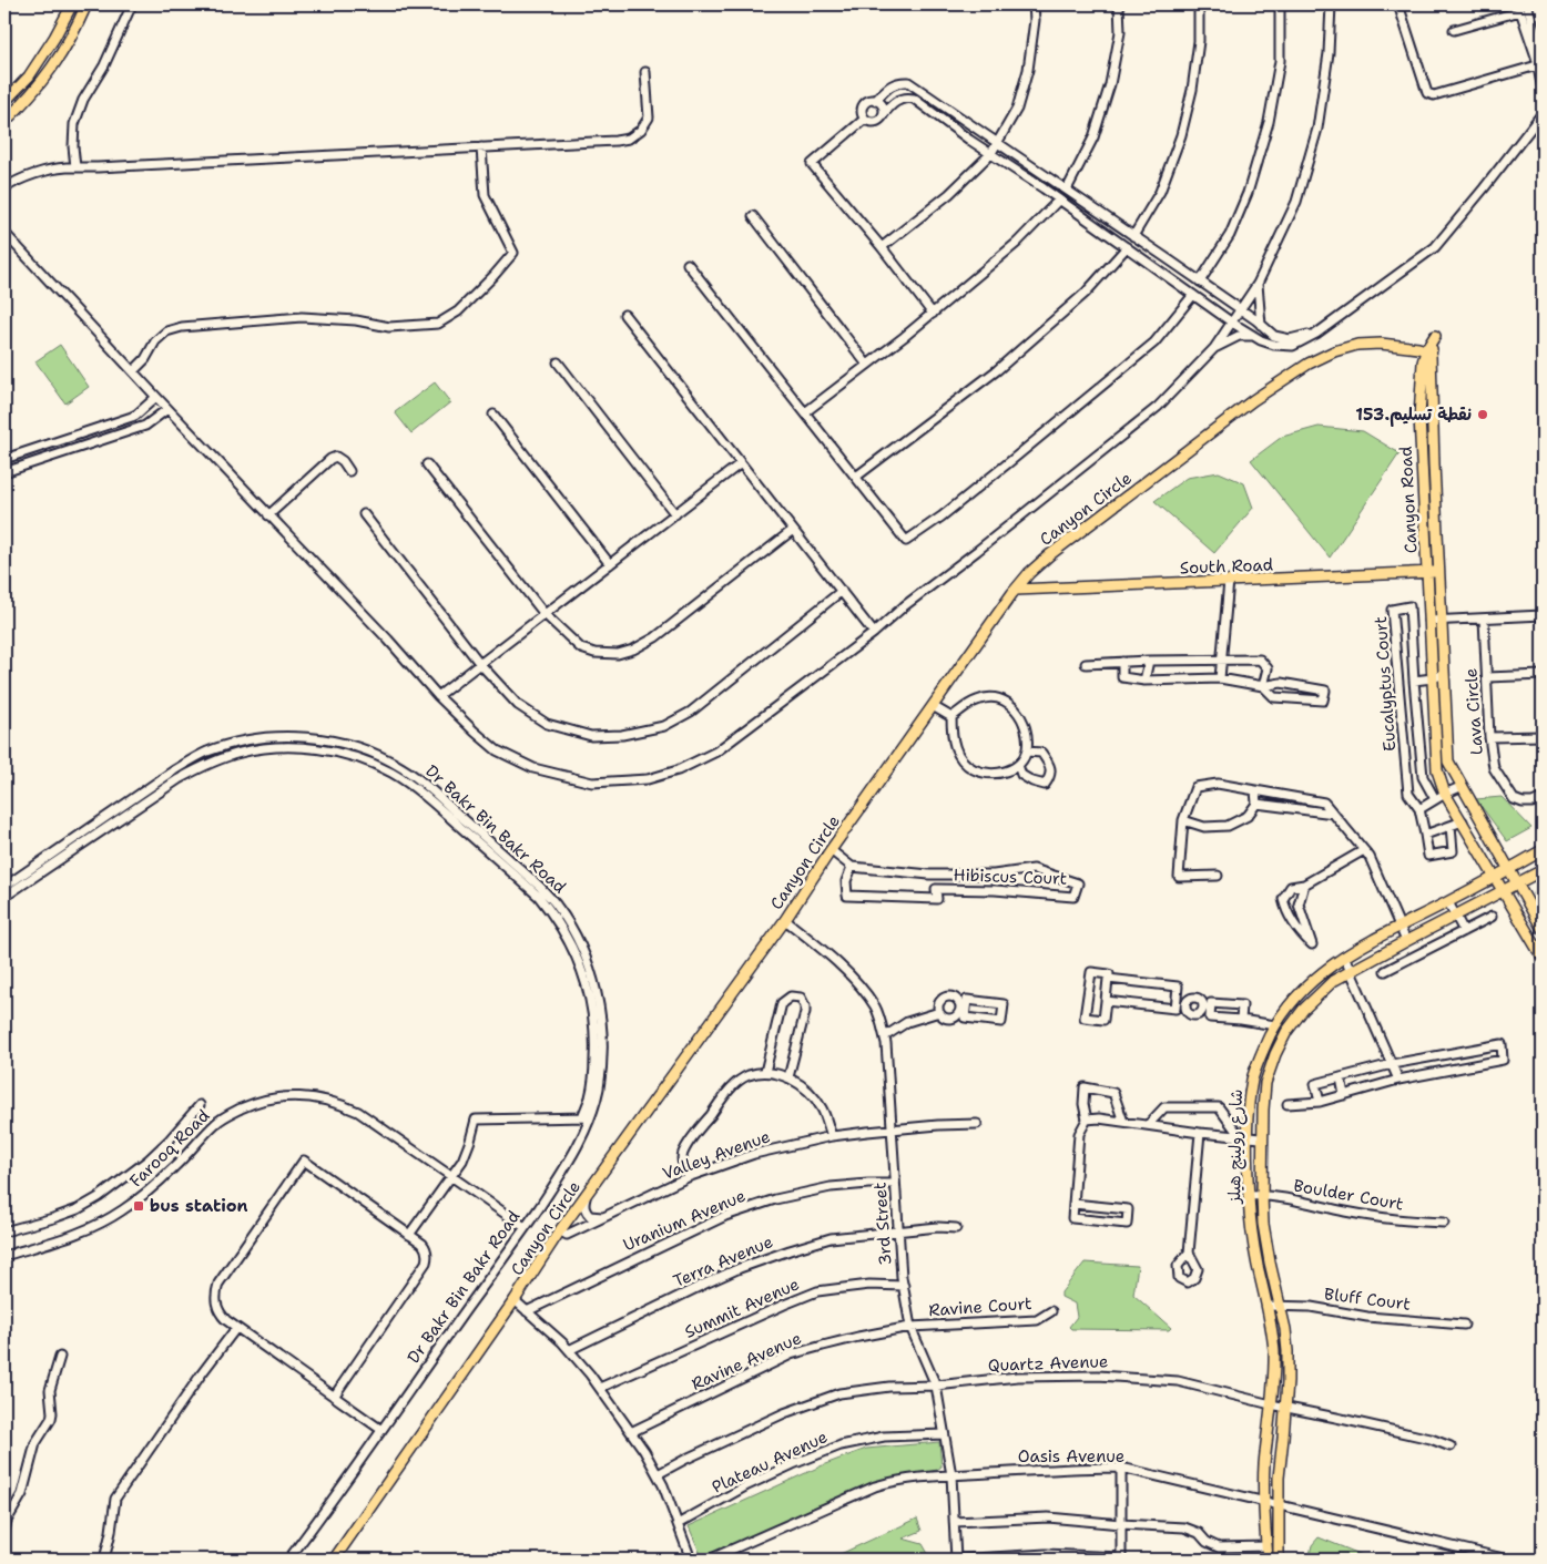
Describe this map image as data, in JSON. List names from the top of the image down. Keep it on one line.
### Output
{"streets":{"main road":["Canyon Road","Canyon Circle","South Road","شارع رولينج هيلز"],"street":["Eucalyptus Court","Lava Circle","Dr Bakr Bin Bakr Road","Hibiscus Court","Farooq Road","Valley Avenue","Boulder Court","Uranium Avenue","3rd Street","Terra Avenue","Bluff Court","Ravine Court","Summit Avenue","Ravine Avenue","Quartz Avenue","Oasis Avenue","Plateau Avenue"]},"crossings":[["Canyon Road","Canyon Circle"],["Canyon Road","South Road"],["Canyon Road","Eucalyptus Court"],["Canyon Road","شارع رولينج هيلز"],["Canyon Circle","South Road"],["Canyon Circle","Valley Avenue"],["Canyon Circle","3rd Street"],["Dr Bakr Bin Bakr Road","Farooq Road"],["شارع رولينج هيلز","Boulder Court"],["شارع رولينج هيلز","Bluff Court"],["شارع رولينج هيلز","Quartz Avenue"],["شارع رولينج هيلز","Oasis Avenue"],["Valley Avenue","3rd Street"],["Uranium Avenue","3rd Street"],["3rd Street","Terra Avenue"],["3rd Street","Ravine Court"],["3rd Street","Summit Avenue"],["3rd Street","Ravine Avenue"],["3rd Street","Quartz Avenue"],["3rd Street","Oasis Avenue"],["3rd Street","Plateau Avenue"],["Ravine Court","Ravine Avenue"]],"places":{"other":["نقطة تسليم.153"],"transit":["bus station"]}}
